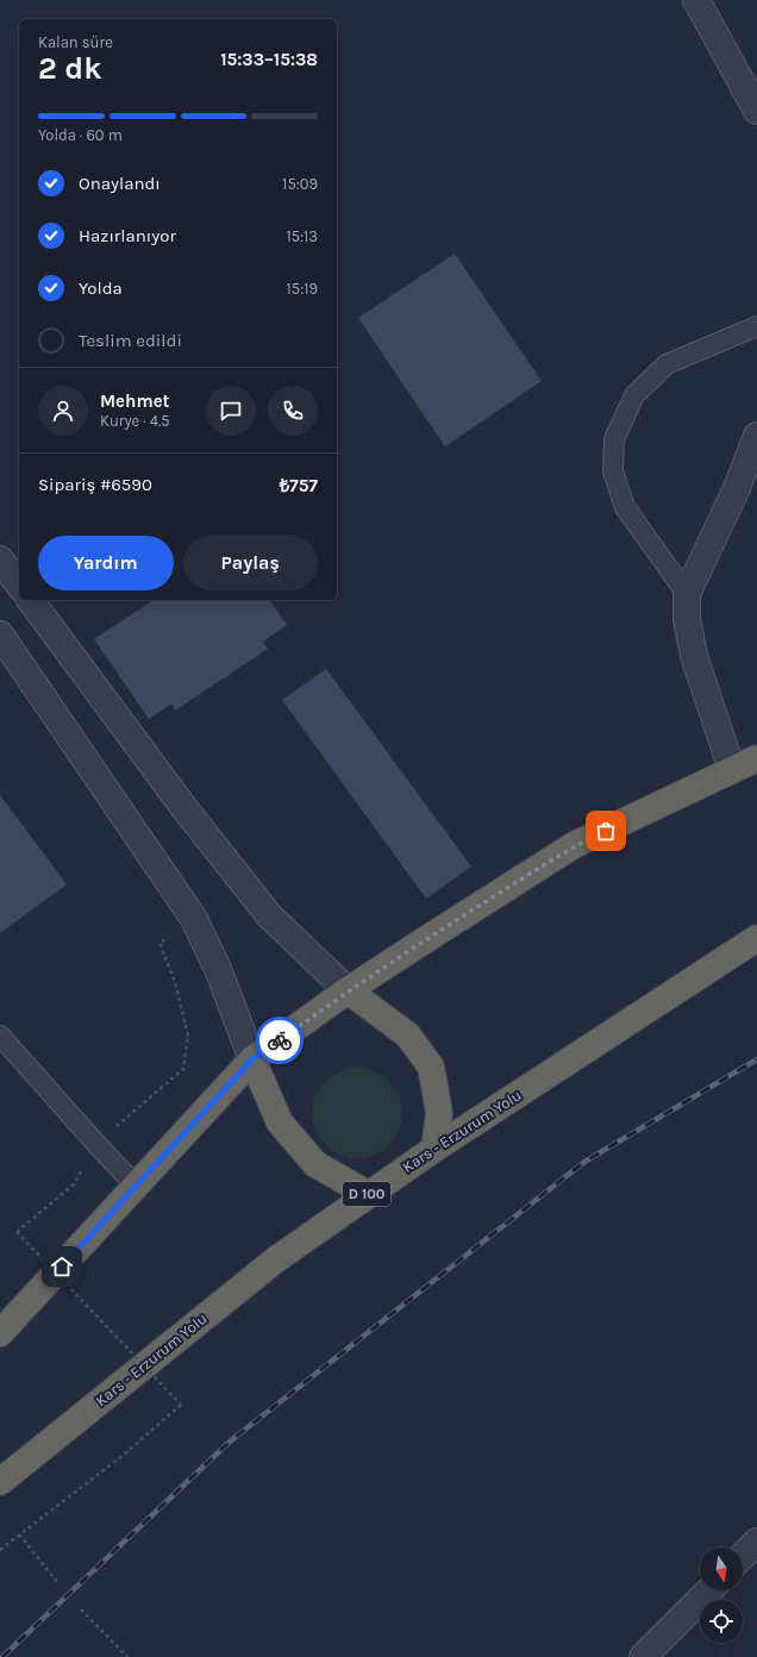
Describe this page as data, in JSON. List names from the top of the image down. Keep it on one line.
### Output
{"streets":{"highway":["Kars - Erzurum Yolu","D 100"]},"north":"bottom","page":{"heading":["2 dk","Kalan süre","15:33–15:38"],"panel":["Mehmet","Kurye · 4.5","Sipariş #6590","₺757"],"bar":"Yolda · 60 m","list":[["Onaylandı","15:09"],["Hazırlanıyor","15:13"],["Yolda","15:19"],"Teslim edildi"],"buttons":["Yardım","Paylaş"]}}
